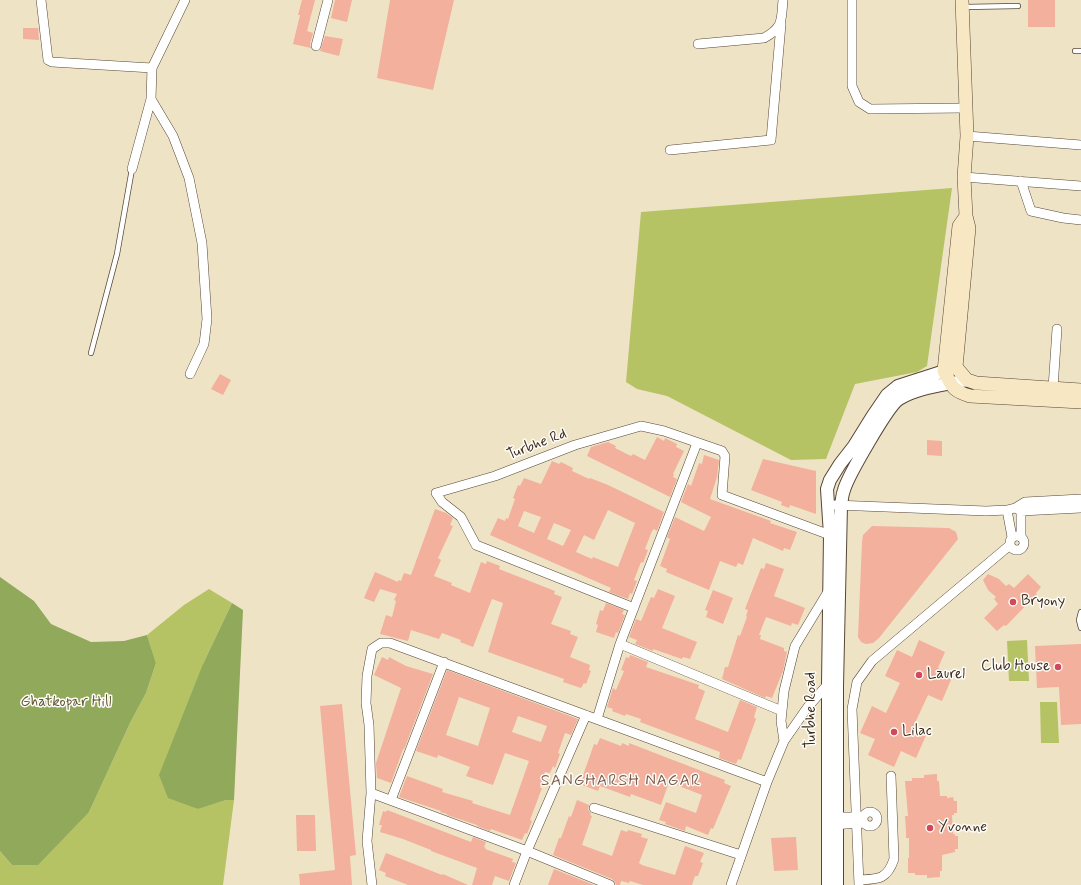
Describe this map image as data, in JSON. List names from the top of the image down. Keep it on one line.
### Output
{"streets":{"street":["Turbhe Rd","Turbhe Road"]},"crossings":[["Turbhe Rd","Turbhe Road"]],"districts":["SANGHARSH NAGAR"],"parks":["Ghatkopar Hill"],"places":["Bryony","Club House","Laurel","Lilac","Yvonne"]}
